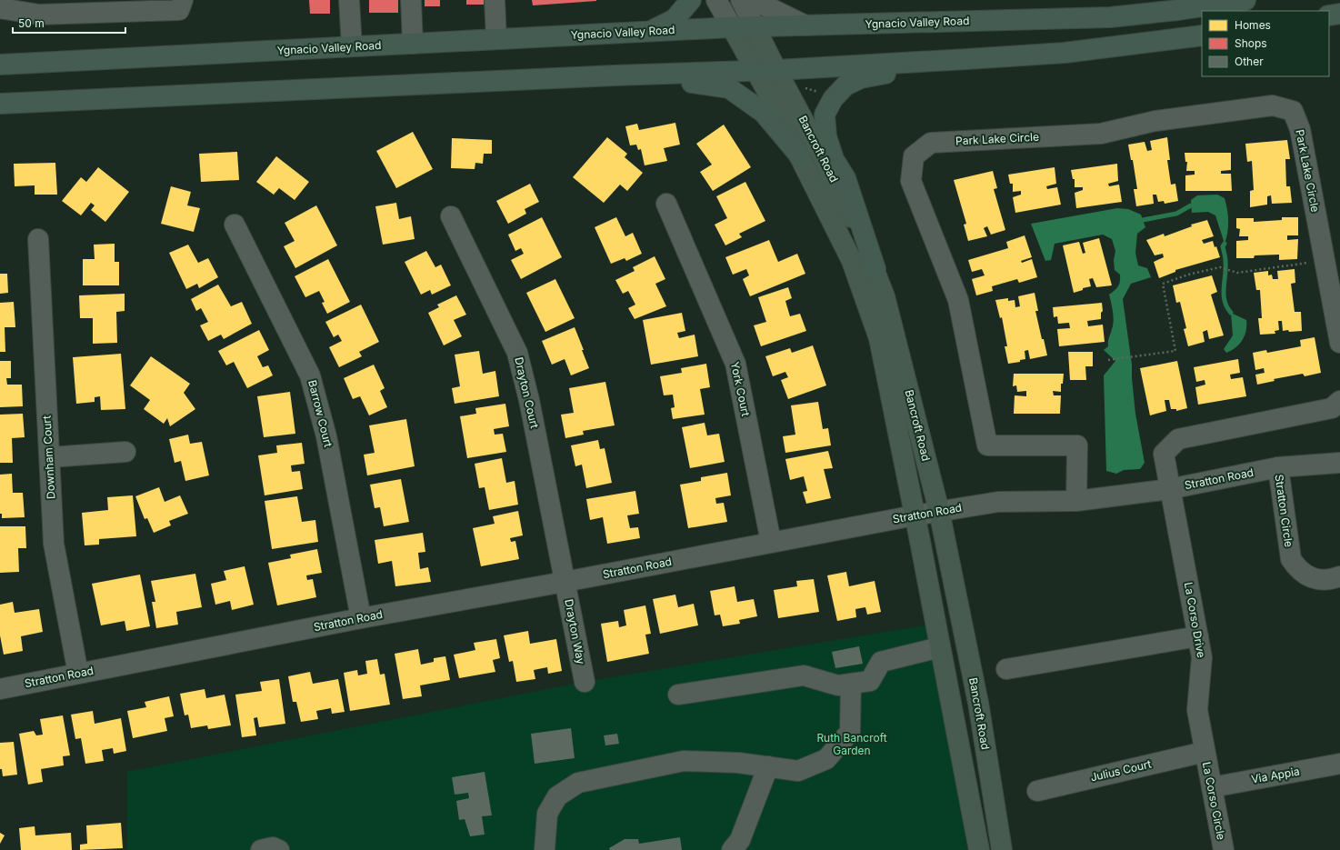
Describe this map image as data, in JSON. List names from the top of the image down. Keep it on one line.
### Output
{"streets":{"highway":["Ygnacio Valley Road"],"main road":["Bancroft Road"],"street":["Park Lake Circle","York Court","Drayton Court","Barrow Court","Downham Court","Stratton Road","Stratton Circle","La Corso Drive","Drayton Way","Julius Court","Via Appia","La Corso Circle"]},"crossings":[["Ygnacio Valley Road","Bancroft Road"],["Park Lake Circle","Stratton Road"],["Bancroft Road","Stratton Road"],["York Court","Stratton Road"],["Drayton Court","Stratton Road"],["Drayton Court","Drayton Way"],["Barrow Court","Stratton Road"],["Downham Court","Stratton Road"],["Stratton Road","Stratton Circle"],["Stratton Road","La Corso Drive"],["Stratton Road","Drayton Way"],["La Corso Drive","Julius Court"],["La Corso Drive","La Corso Circle"],["Julius Court","La Corso Circle"],["Via Appia","La Corso Circle"]],"parks":["Ruth Bancroft Garden"],"legend":["Homes","Shops","Other"],"scale_bar":"50 m"}
